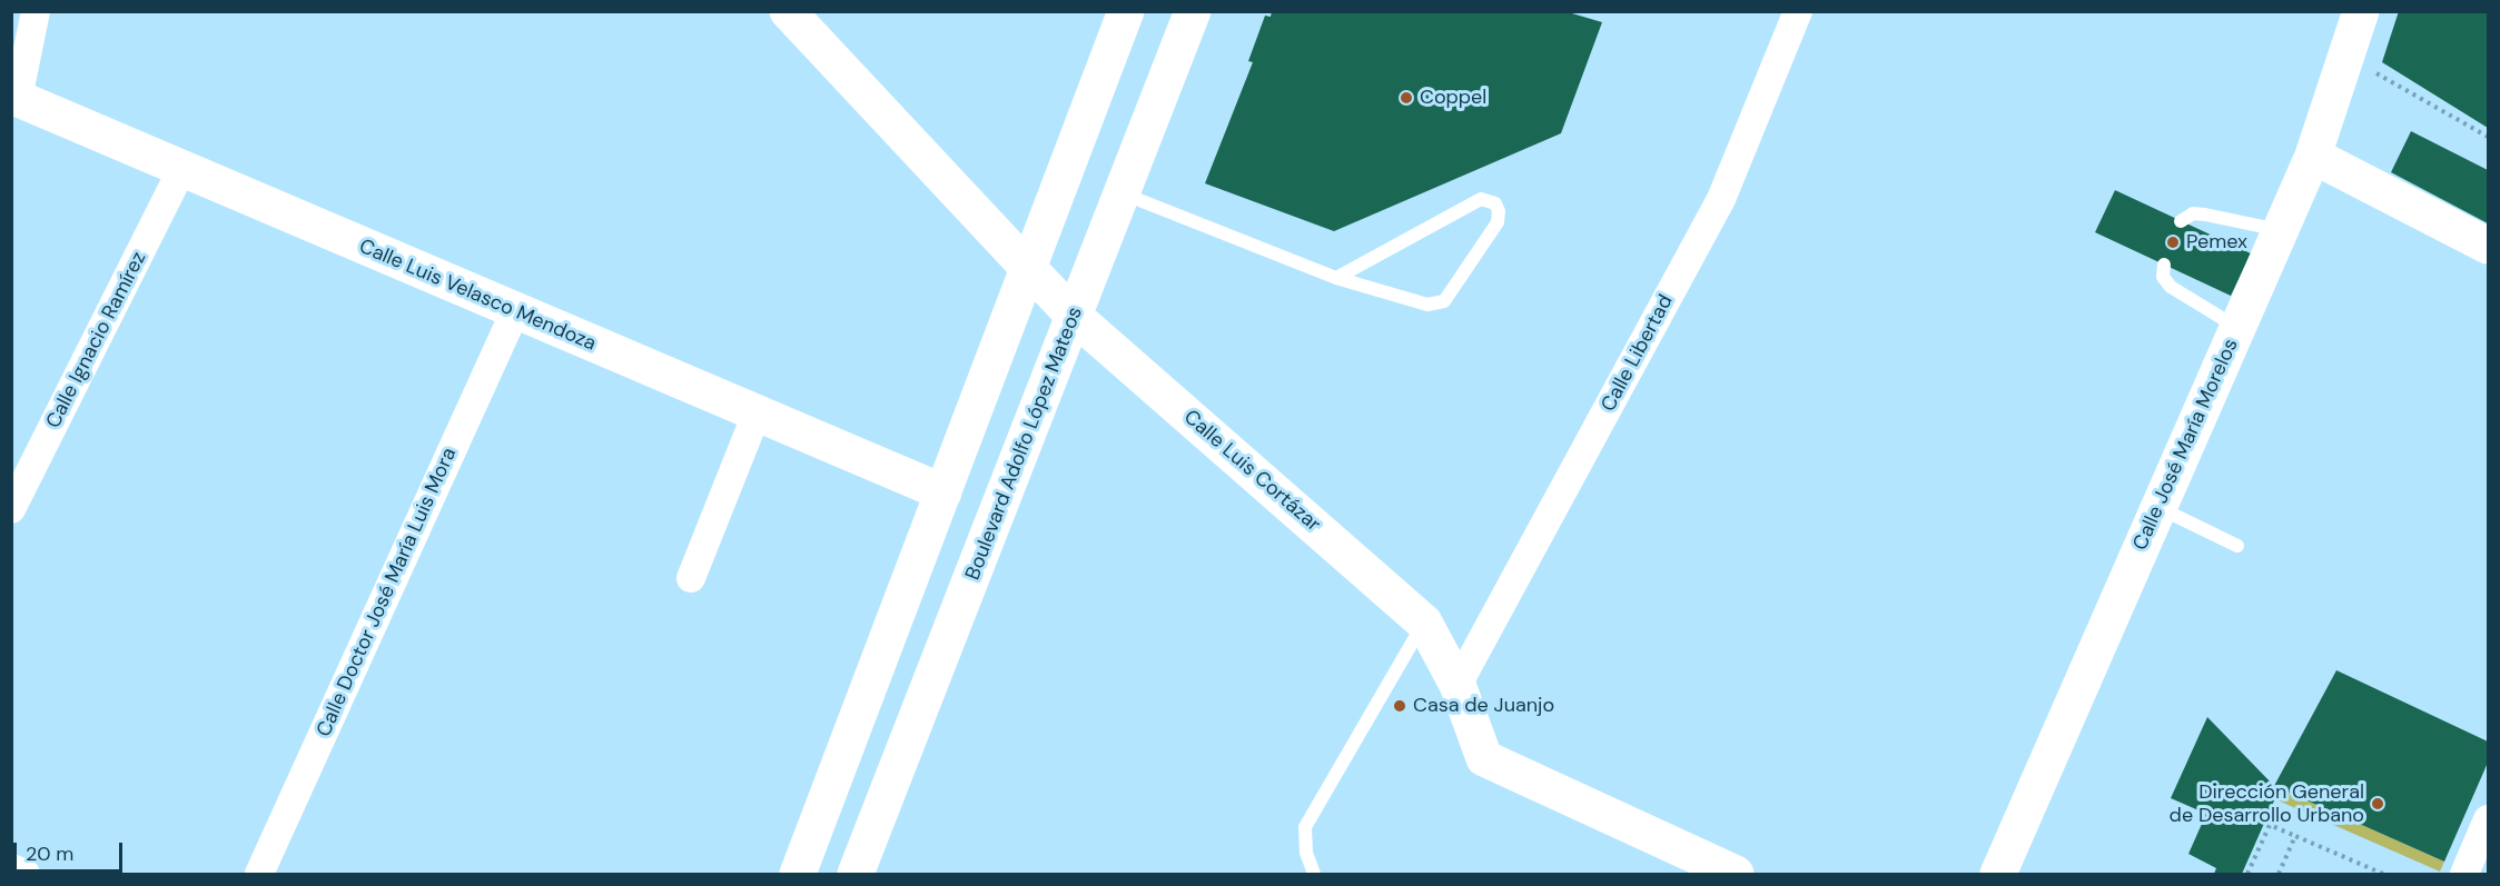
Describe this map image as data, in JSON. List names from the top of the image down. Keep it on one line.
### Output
{"streets":{"main road":["Calle Luis Velasco Mendoza","Boulevard Adolfo López Mateos","Calle José María Morelos","Calle Luis Cortázar"],"street":["Calle Ignacio Ramírez","Calle Libertad","Calle Doctor José María Luis Mora"]},"crossings":[["Calle Luis Velasco Mendoza","Calle Ignacio Ramírez"],["Calle Luis Velasco Mendoza","Calle Doctor José María Luis Mora"],["Calle Libertad","Calle Luis Cortázar"],["Boulevard Adolfo López Mateos","Calle Luis Cortázar"]],"places":["Coppel","Pemex","Casa de Juanjo","Dirección General de Desarrollo Urbano"],"scale_bar":"20 m"}
